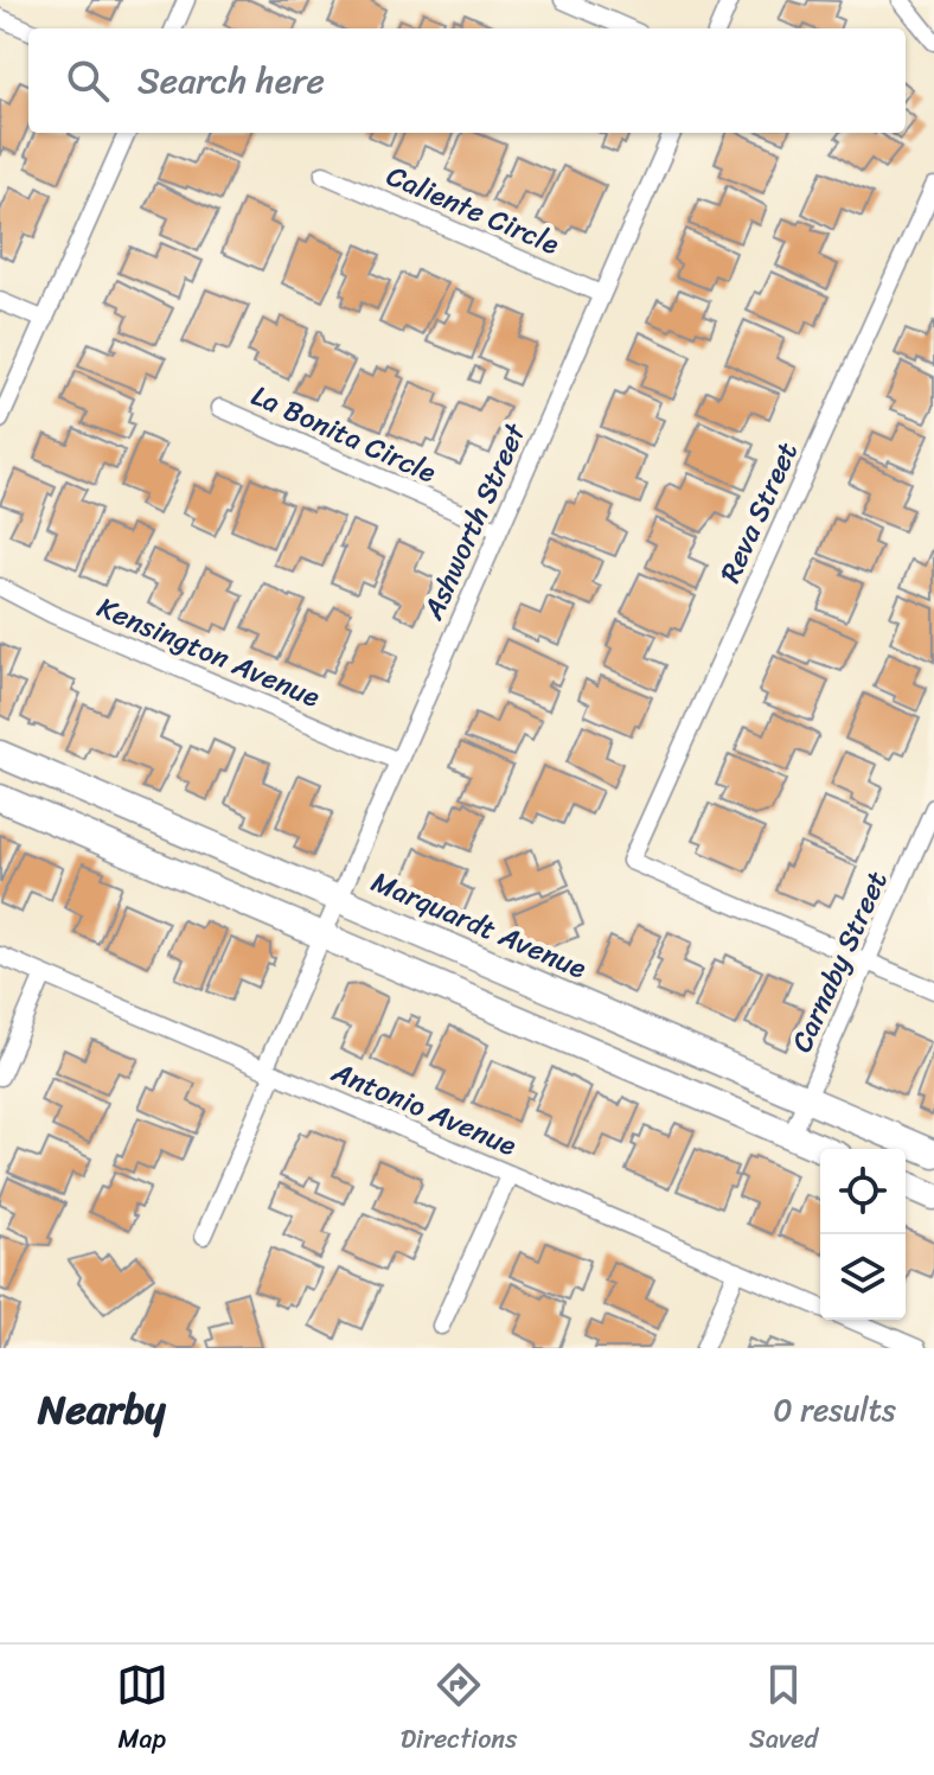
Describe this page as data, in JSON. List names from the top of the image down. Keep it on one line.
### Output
{"streets":{"main road":["Marquardt Avenue"],"street":["Caliente Circle","La Bonita Circle","Reva Street","Ashworth Street","Kensington Avenue","Carnaby Street","Antonio Avenue"]},"crossings":[["Caliente Circle","Ashworth Street"],["La Bonita Circle","Ashworth Street"],["Reva Street","Carnaby Street"],["Ashworth Street","Kensington Avenue"],["Ashworth Street","Marquardt Avenue"],["Ashworth Street","Antonio Avenue"],["Marquardt Avenue","Carnaby Street"]],"page":{"search":"Search here","heading":["Nearby","0 results"],"nav":["Map","Directions","Saved"]}}
